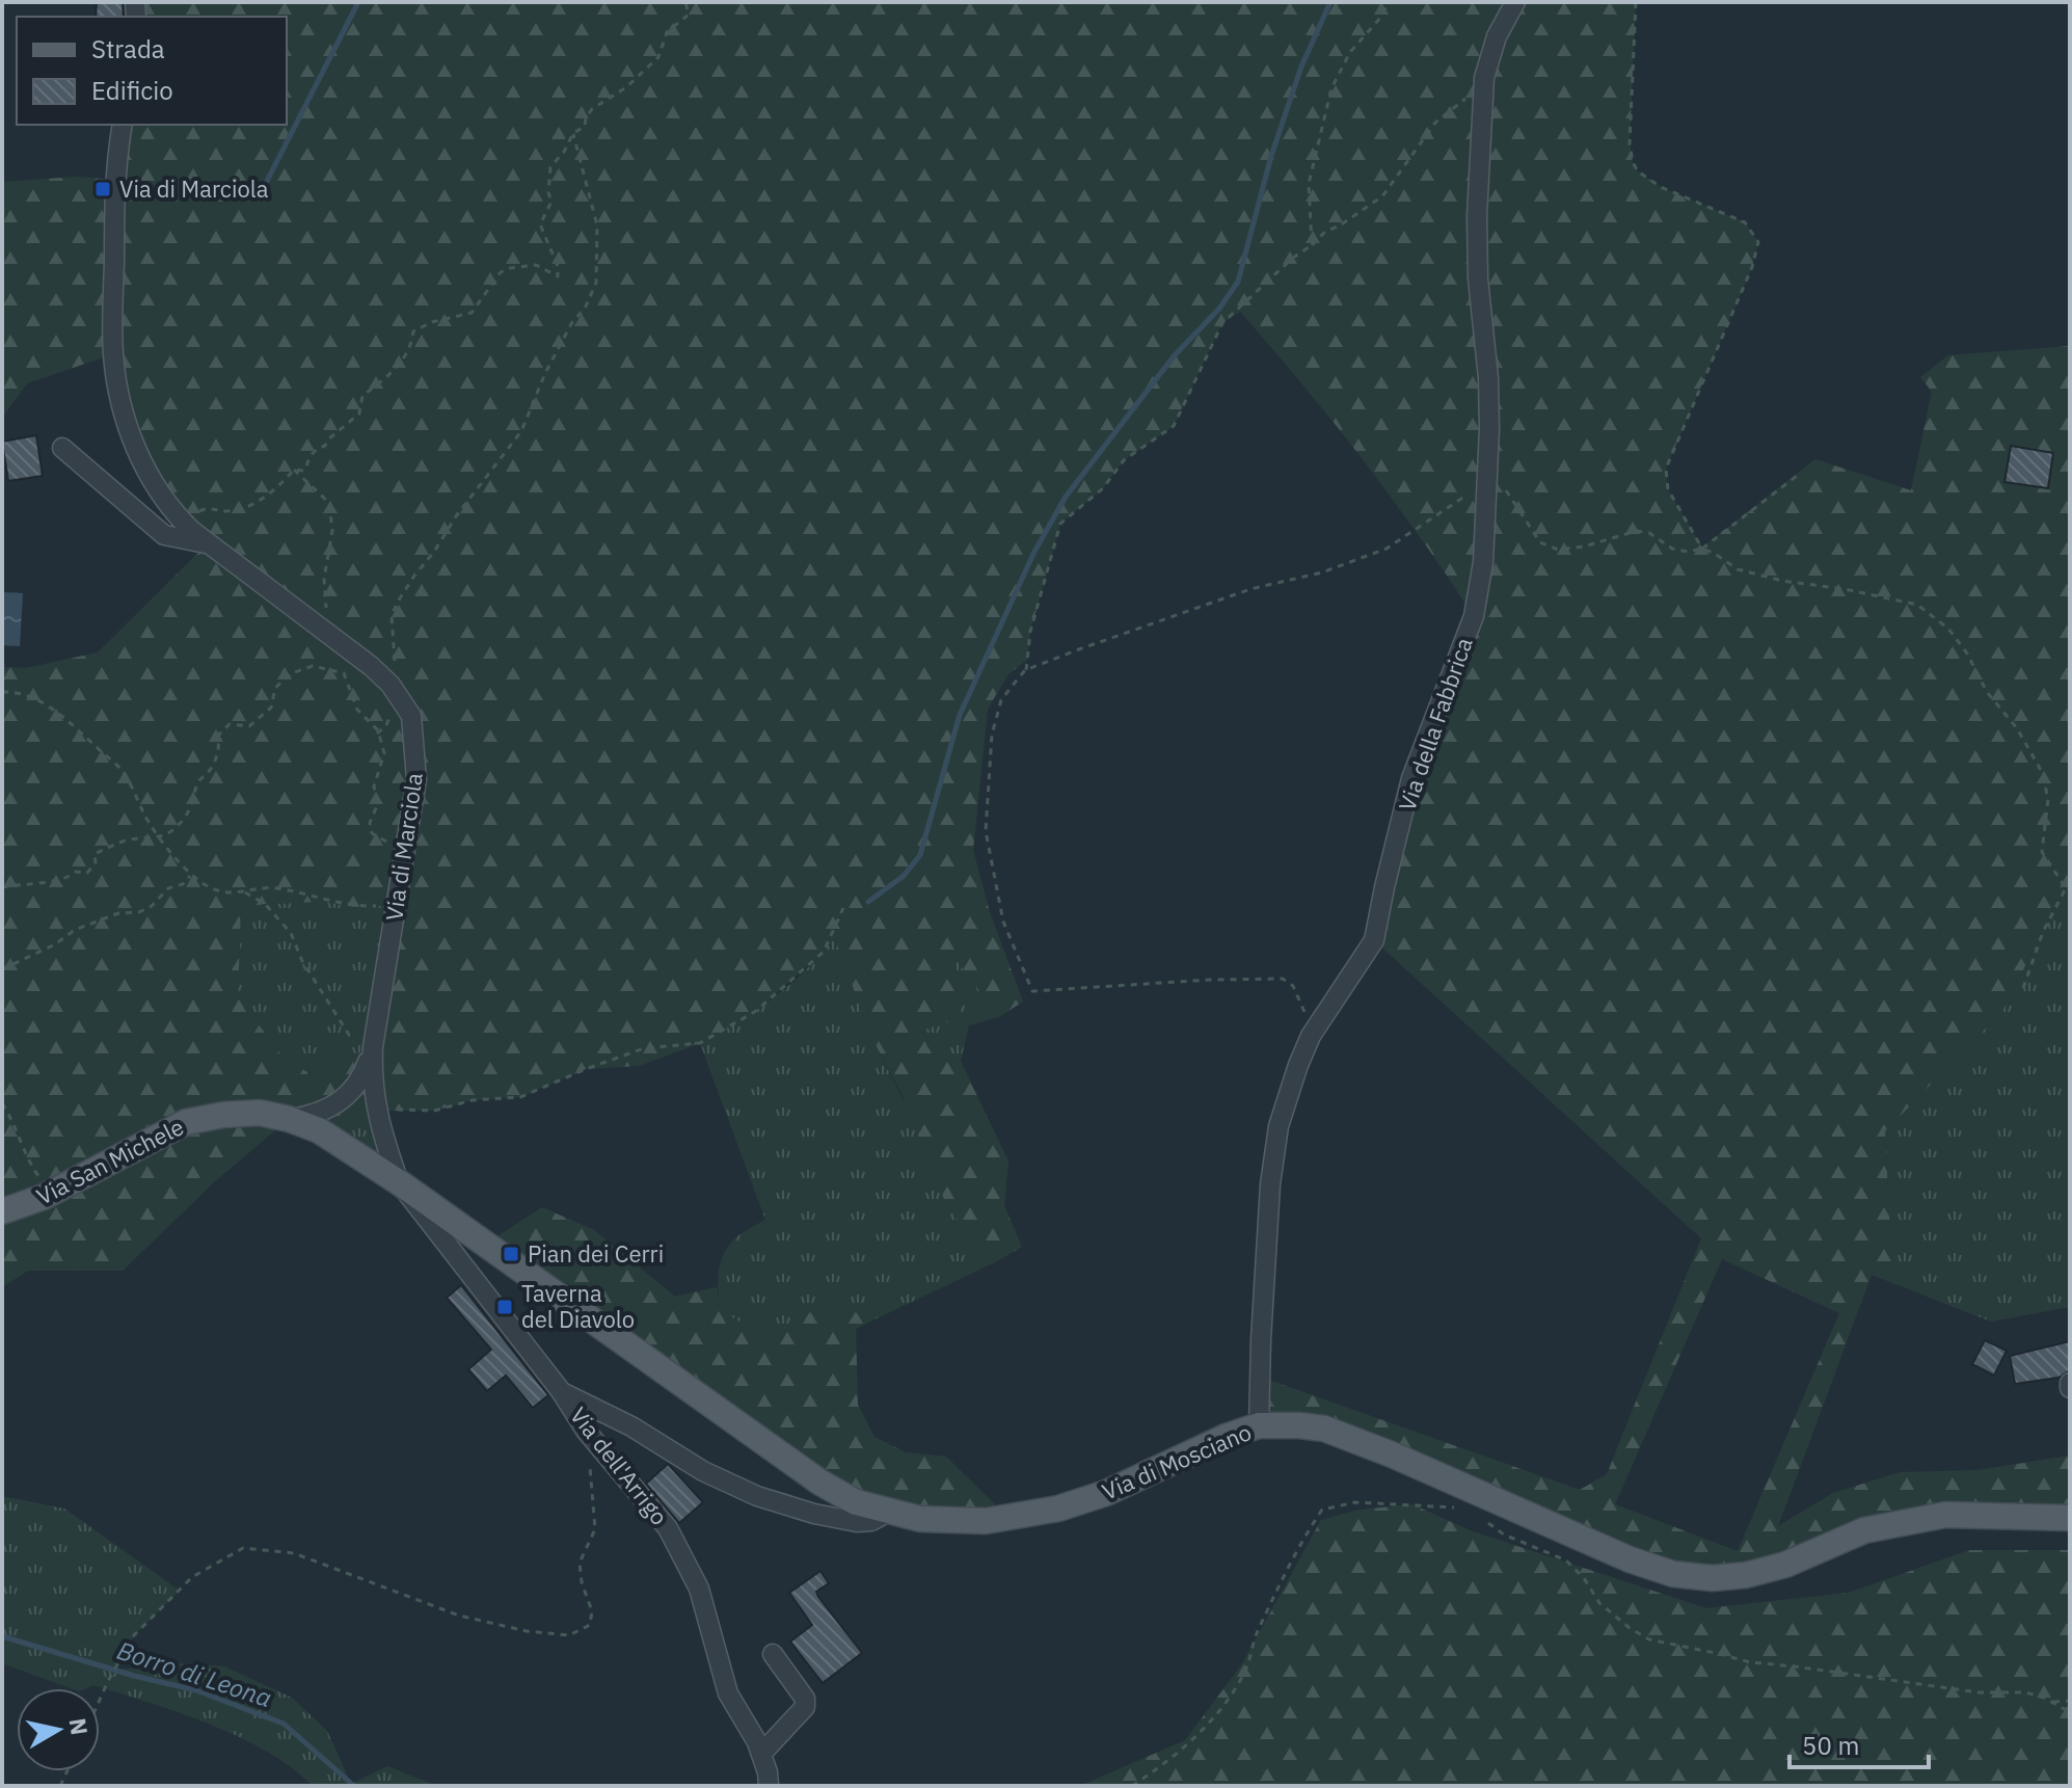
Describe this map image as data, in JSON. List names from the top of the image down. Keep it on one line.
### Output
{"streets":{"main road":["Via San Michele","Via di Mosciano"],"street":["Via della Fabbrica","Via di Marciola","Via dell'Arrigo"]},"crossings":[["Via della Fabbrica","Via di Mosciano"],["Via di Marciola","Via San Michele"],["Via di Marciola","Via di Mosciano"],["Via di Marciola","Via dell'Arrigo"],["Via San Michele","Via di Mosciano"],["Via San Michele","Via dell'Arrigo"],["Via di Mosciano","Via dell'Arrigo"]],"water":["Borro di Leona"],"places":{"transit":["Via di Marciola","Pian dei Cerri","Taverna del Diavolo"]},"legend":["Strada","Edificio"],"scale_bar":"50 m","north":"right"}
